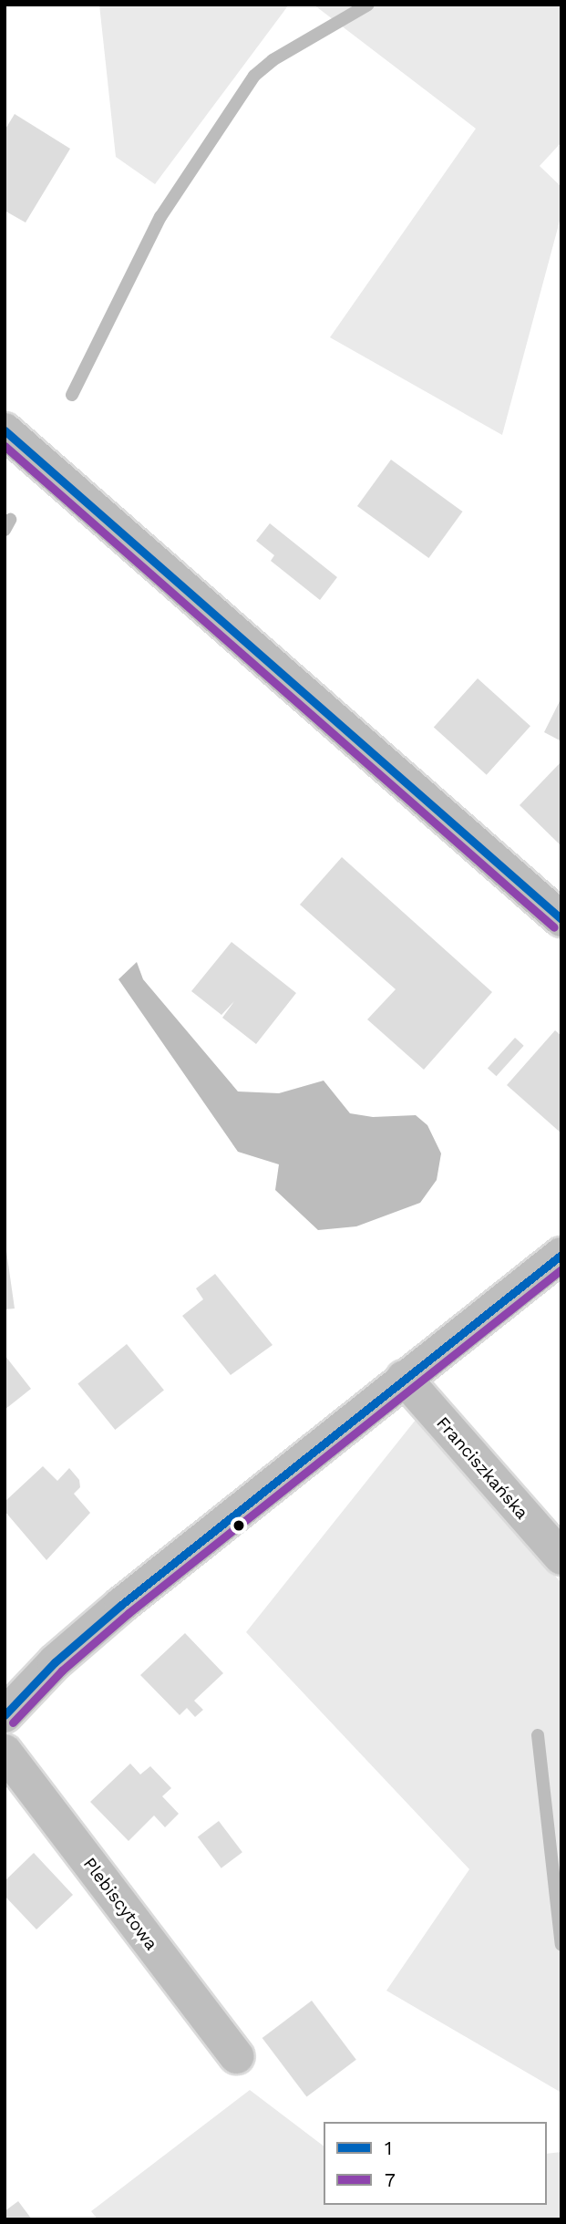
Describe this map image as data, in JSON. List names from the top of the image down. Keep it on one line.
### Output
{"streets":{"street":["Franciszkańska","Plebiscytowa"]},"lines":["transit line 1","transit line 7"],"legend":["1","7"]}
